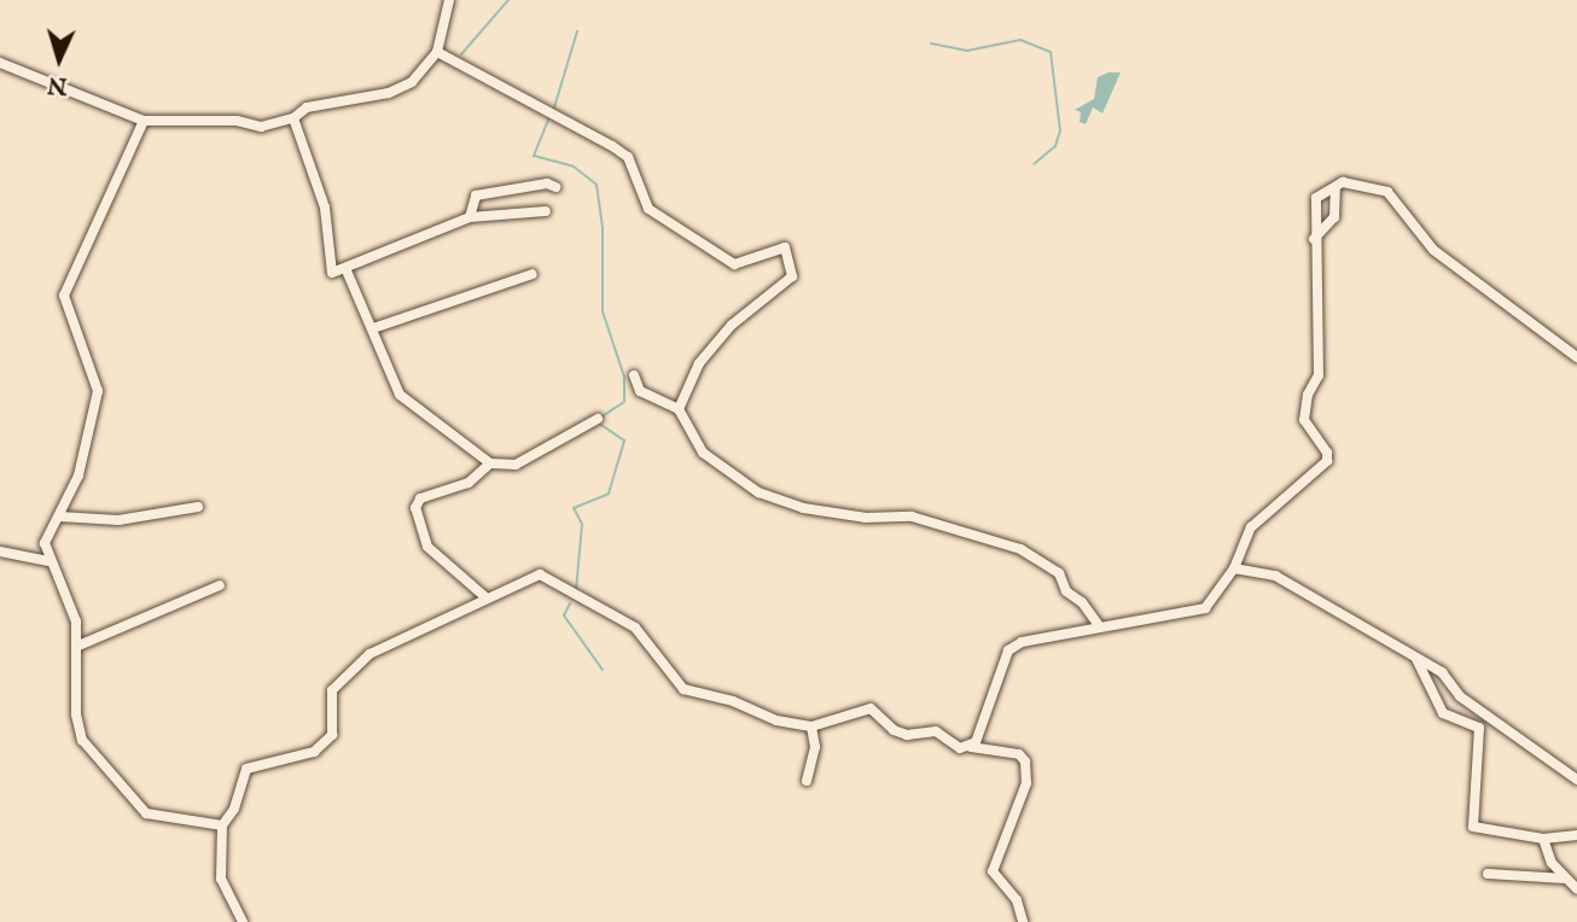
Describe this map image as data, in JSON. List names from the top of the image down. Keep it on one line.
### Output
{"north":"bottom"}
